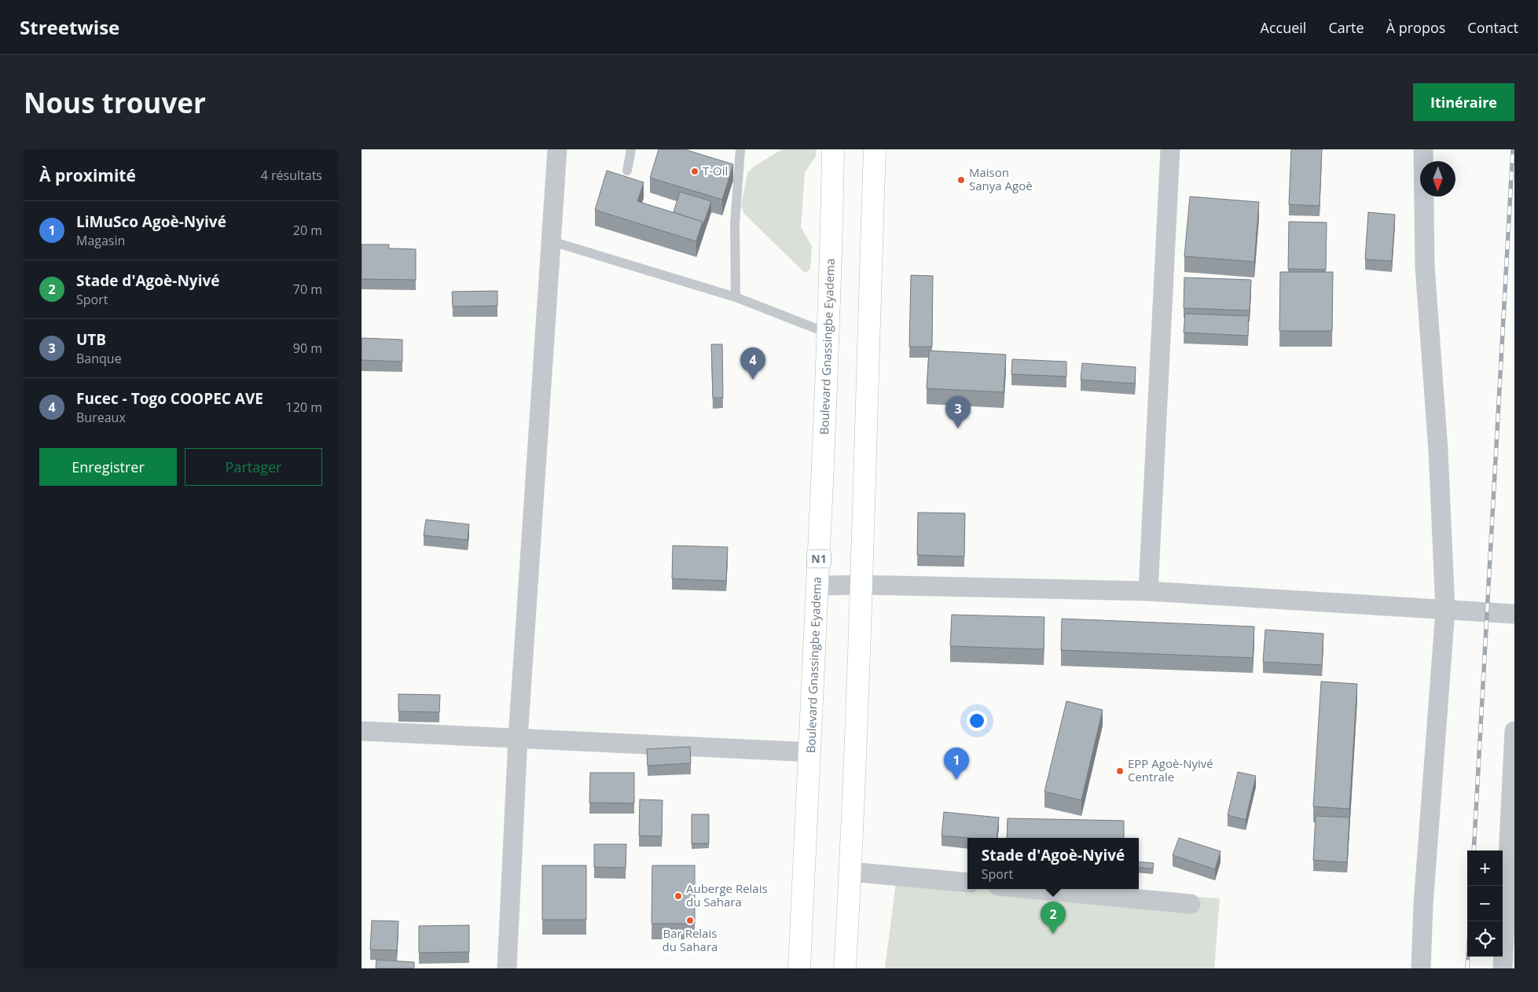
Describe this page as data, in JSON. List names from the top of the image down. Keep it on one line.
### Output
{"streets":{"highway":["Boulevard Gnassingbe Eyadema","N1"]},"places":["T-Oil","Maison Sanya Agoè","EPP Agoè-Nyivé Centrale","Auberge Relais du Sahara","Bar Relais du Sahara"],"north":"bottom","page":{"header":"Streetwise","nav":["Accueil","Carte","À propos","Contact"],"buttons":["Itinéraire",["Enregistrer","Partager"]],"title":"Nous trouver","heading":["À proximité","4 résultats"],"list":[{"mark":"1","name":"LiMuSco Agoè-Nyivé","note":"Magasin","value":"20 m"},{"mark":"2","name":"Stade d'Agoè-Nyivé","note":"Sport","value":"70 m"},{"mark":"3","name":"UTB","note":"Banque","value":"90 m"},{"mark":"4","name":"Fucec - Togo COOPEC AVE","note":"Bureaux","value":"120 m"}],"pins":["4","3","1","2"],"popup":["Stade d'Agoè-Nyivé","Sport"],"map_buttons":["+","−"]}}
